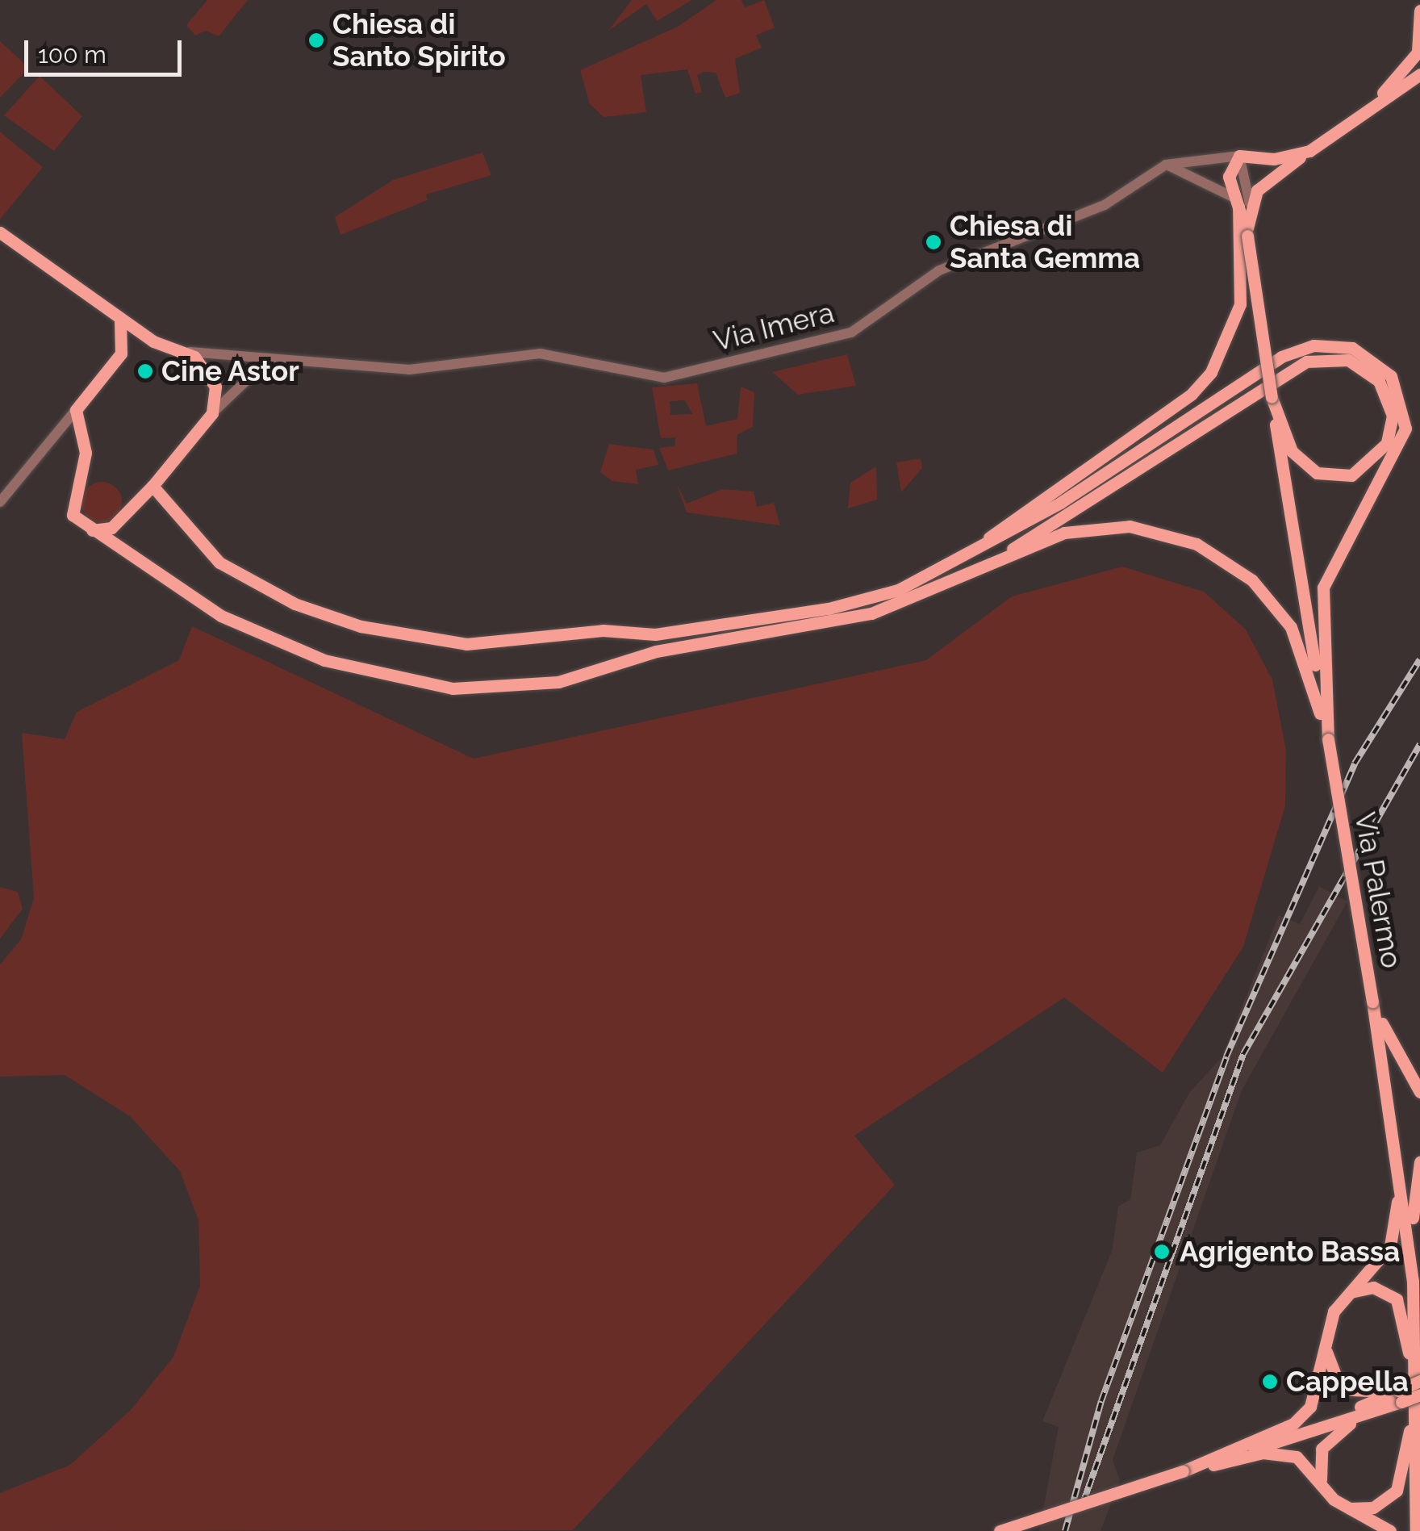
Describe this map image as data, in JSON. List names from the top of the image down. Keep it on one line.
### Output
{"streets":{"main road":["Via Imera","Via Palermo"]},"places":["Chiesa di Santo Spirito","Chiesa di Santa Gemma","Cine Astor","Agrigento Bassa","Cappella"],"scale_bar":"100 m"}
